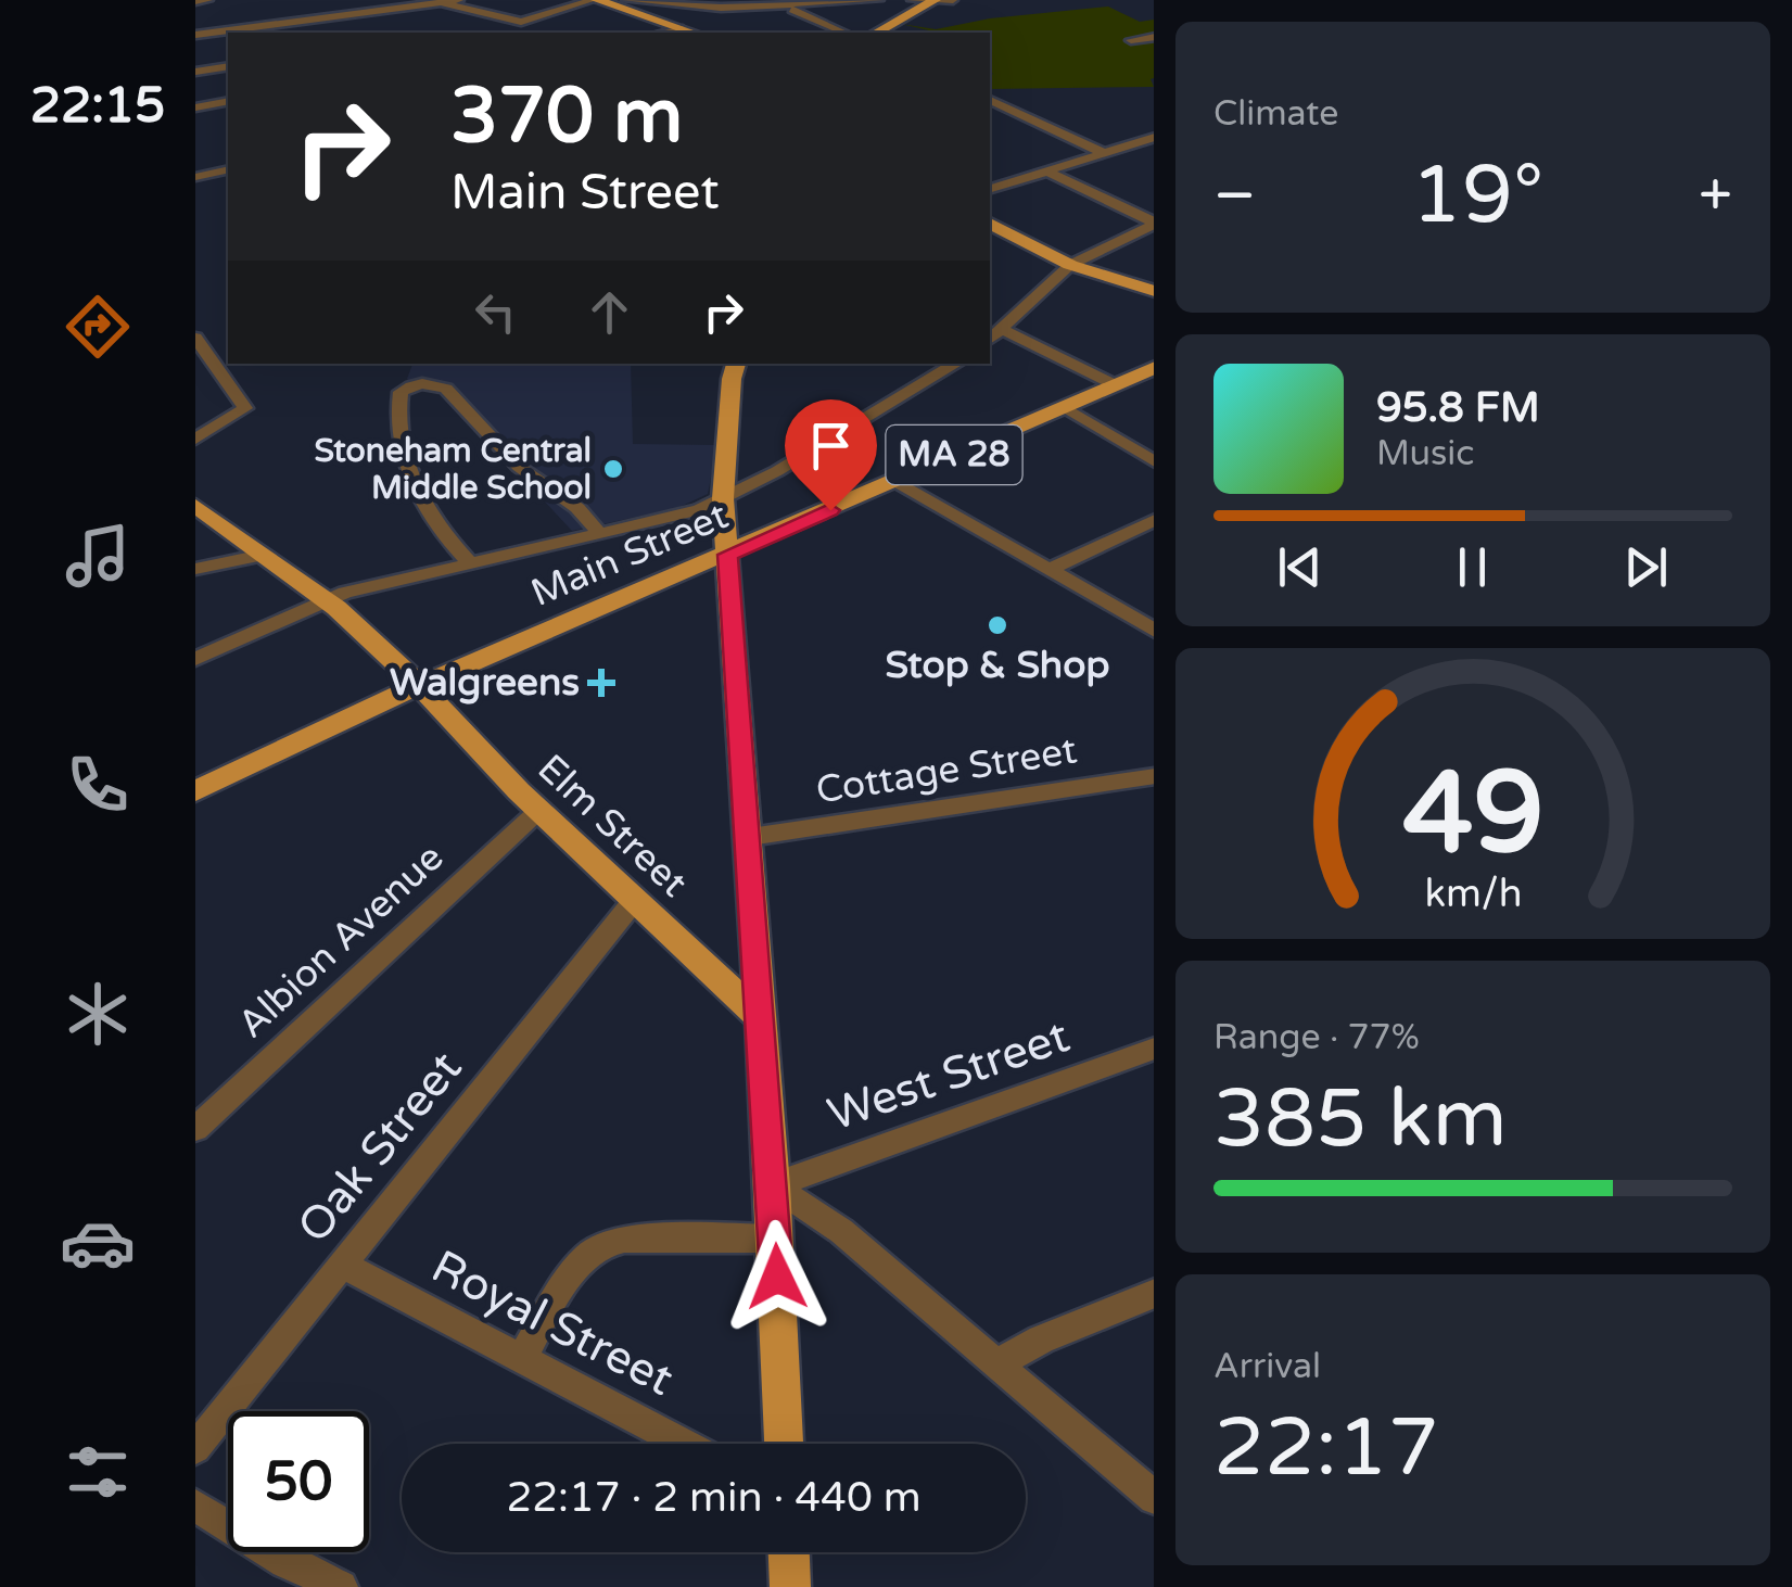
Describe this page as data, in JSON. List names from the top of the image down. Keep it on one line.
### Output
{"streets":{"main road":["MA 28","Main Street","Elm Street"],"street":["Cottage Street","Albion Avenue","West Street","Oak Street","Royal Street"]},"crossings":[["Main Street","Elm Street"],["Elm Street","Albion Avenue"],["Elm Street","Oak Street"],["Oak Street","Royal Street"]],"places":{"other":["Stoneham Central Middle School","Stop & Shop"],"health":["Walgreens"]},"page":{"tabs":"22:15","tile":["Climate",["Range · 77%","385 km"],["Arrival","22:17"]],"turn":["370 m","Main Street"],"heat":["−","19°","+"],"song":["95.8 FM","Music"],"limit":"50","trip":"22:17 · 2 min · 440 m","gauge":["49","km/h"]}}
